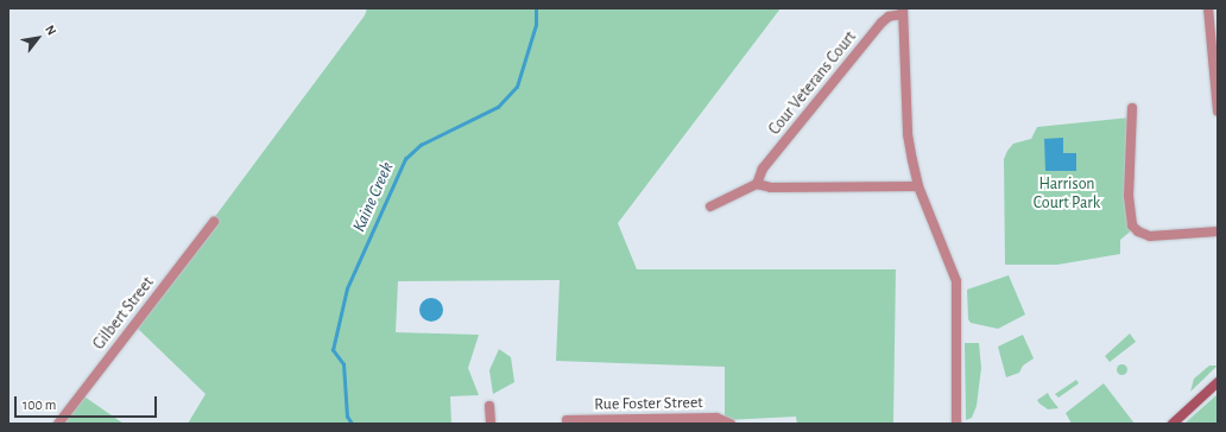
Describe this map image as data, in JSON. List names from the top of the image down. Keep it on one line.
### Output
{"streets":{"street":["Cour Veterans Court","Gilbert Street","Rue Foster Street"]},"water":["Kaine Creek"],"parks":["Harrison Court Park"],"scale_bar":"100 m","north":"top right"}
